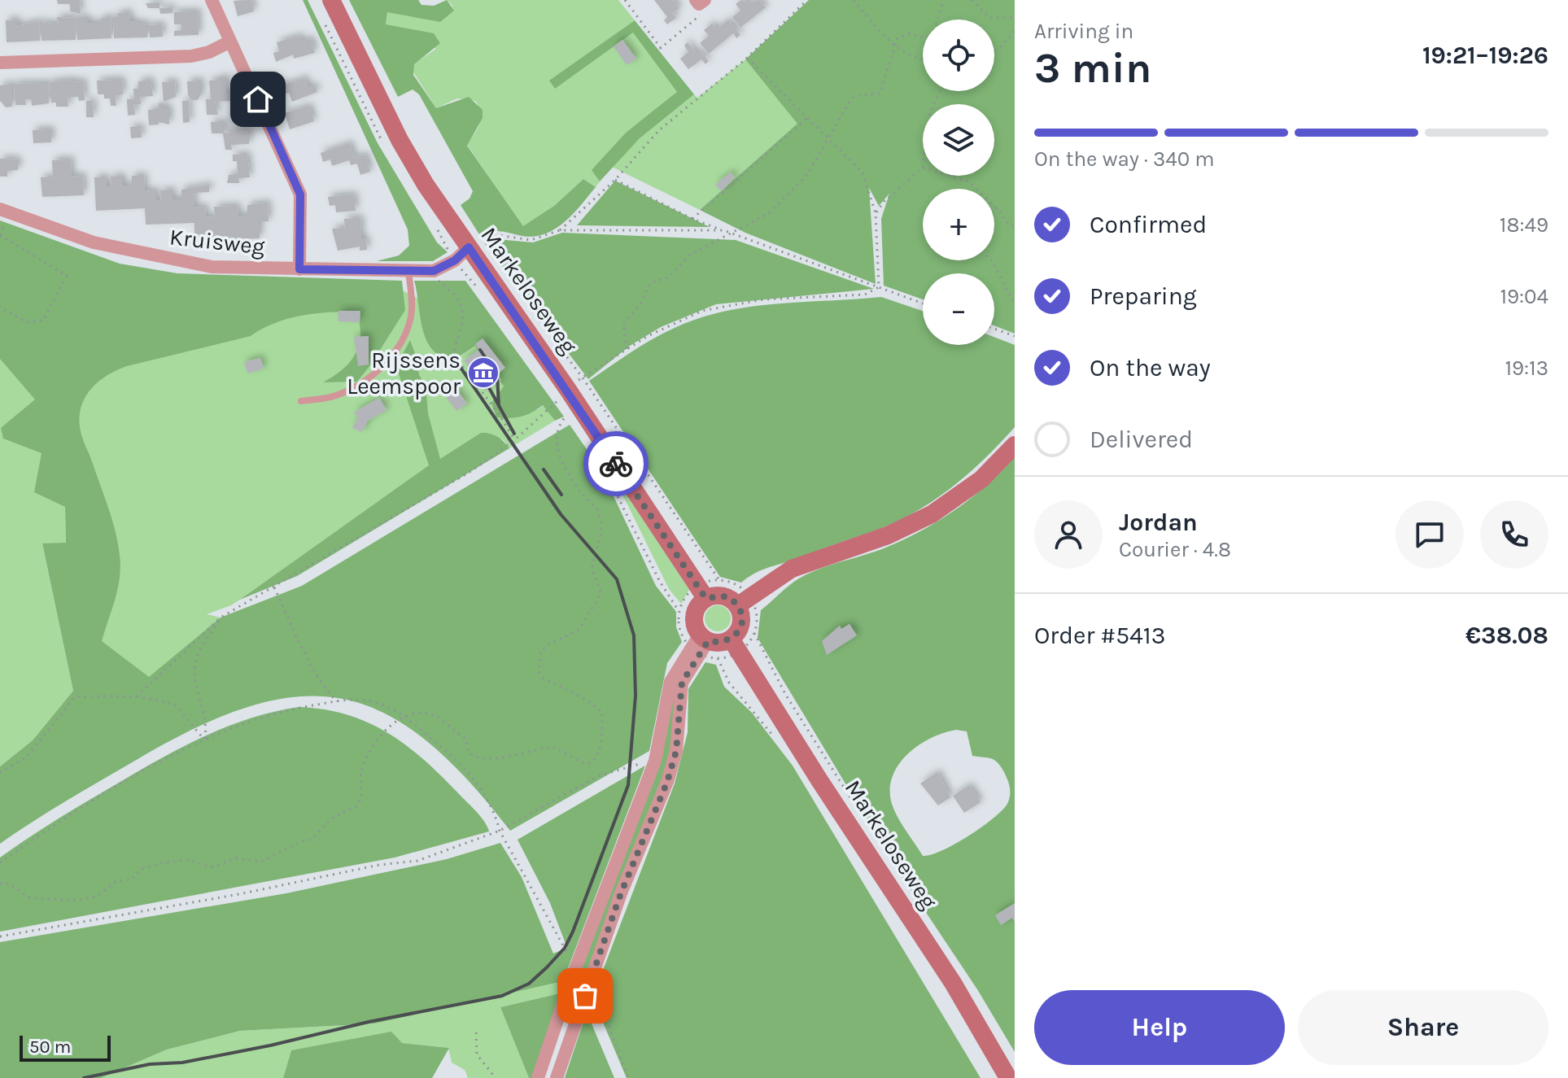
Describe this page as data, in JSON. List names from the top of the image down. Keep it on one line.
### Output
{"streets":{"main road":["Markeloseweg"],"street":["Kruisweg"]},"places":{"museum":["Rijssens Leemspoor"]},"scale_bar":"50 m","page":{"heading":["3 min","Arriving in","19:21–19:26"],"panel":["Jordan","Courier · 4.8","Order #5413","€38.08"],"map_buttons":["+","−"],"bar":"On the way · 340 m","list":[["Confirmed","18:49"],["Preparing","19:04"],["On the way","19:13"],"Delivered"],"buttons":["Help","Share"],"scale":"50 m"}}
